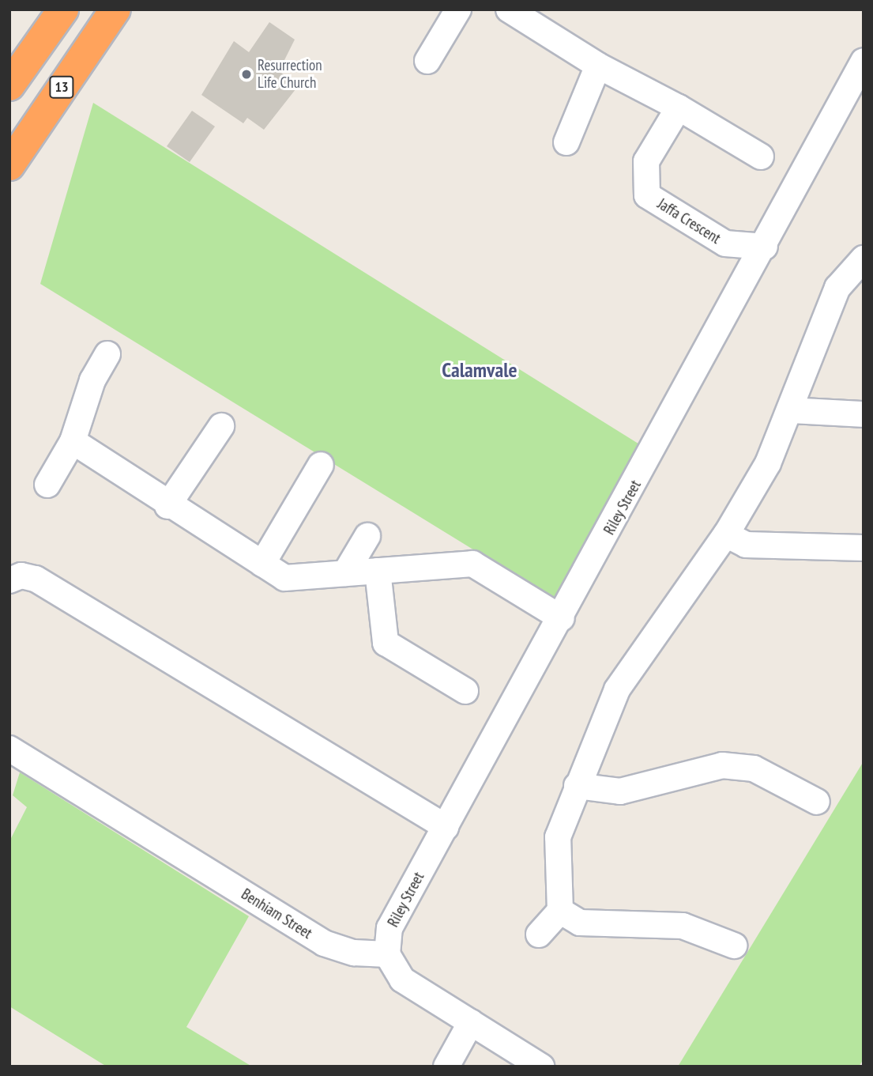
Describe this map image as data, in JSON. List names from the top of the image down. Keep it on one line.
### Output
{"streets":{"highway":["13"],"street":["Jaffa Crescent","Riley Street","Benhiam Street"]},"crossings":[["Jaffa Crescent","Riley Street"],["Riley Street","Benhiam Street"]],"districts":["Calamvale"],"places":["Resurrection Life Church"]}
